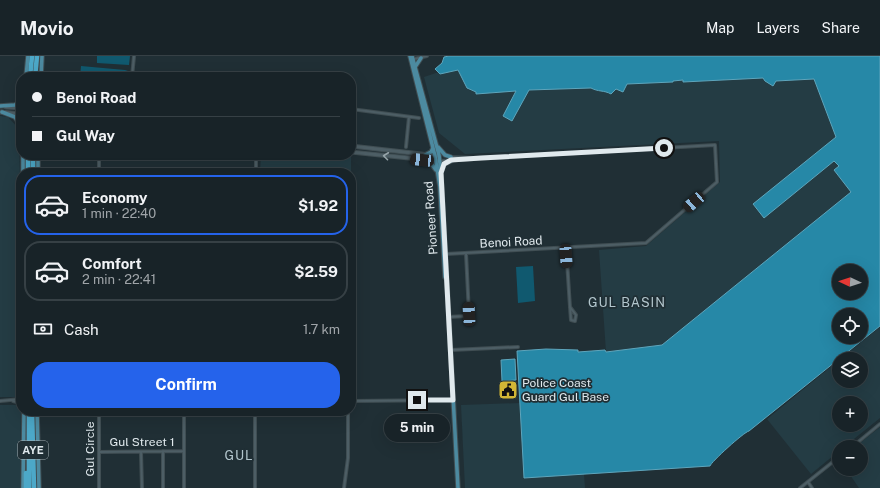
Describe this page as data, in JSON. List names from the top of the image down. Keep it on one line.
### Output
{"streets":{"highway":["AYE"],"main road":["Pioneer Road","Benoi Road"],"street":["Gul Street 1","Gul Circle"]},"crossings":[["Pioneer Road","Benoi Road"],["Gul Street 1","Gul Circle"]],"districts":["GUL BASIN","GUL"],"places":{"public building":["Police Coast Guard Gul Base"]},"north":"left","page":{"header":"Movio","nav":["Map","Layers","Share"],"banner":["Benoi Road","Gul Way"],"list":[{"name":"Economy","note":"1 min · 22:40","value":"$1.92"},{"name":"Comfort","note":"2 min · 22:41","value":"$2.59"}],"map_buttons":["+","−"],"pay":["Cash","1.7 km"],"buttons":"Confirm","bubble":"5 min"}}
